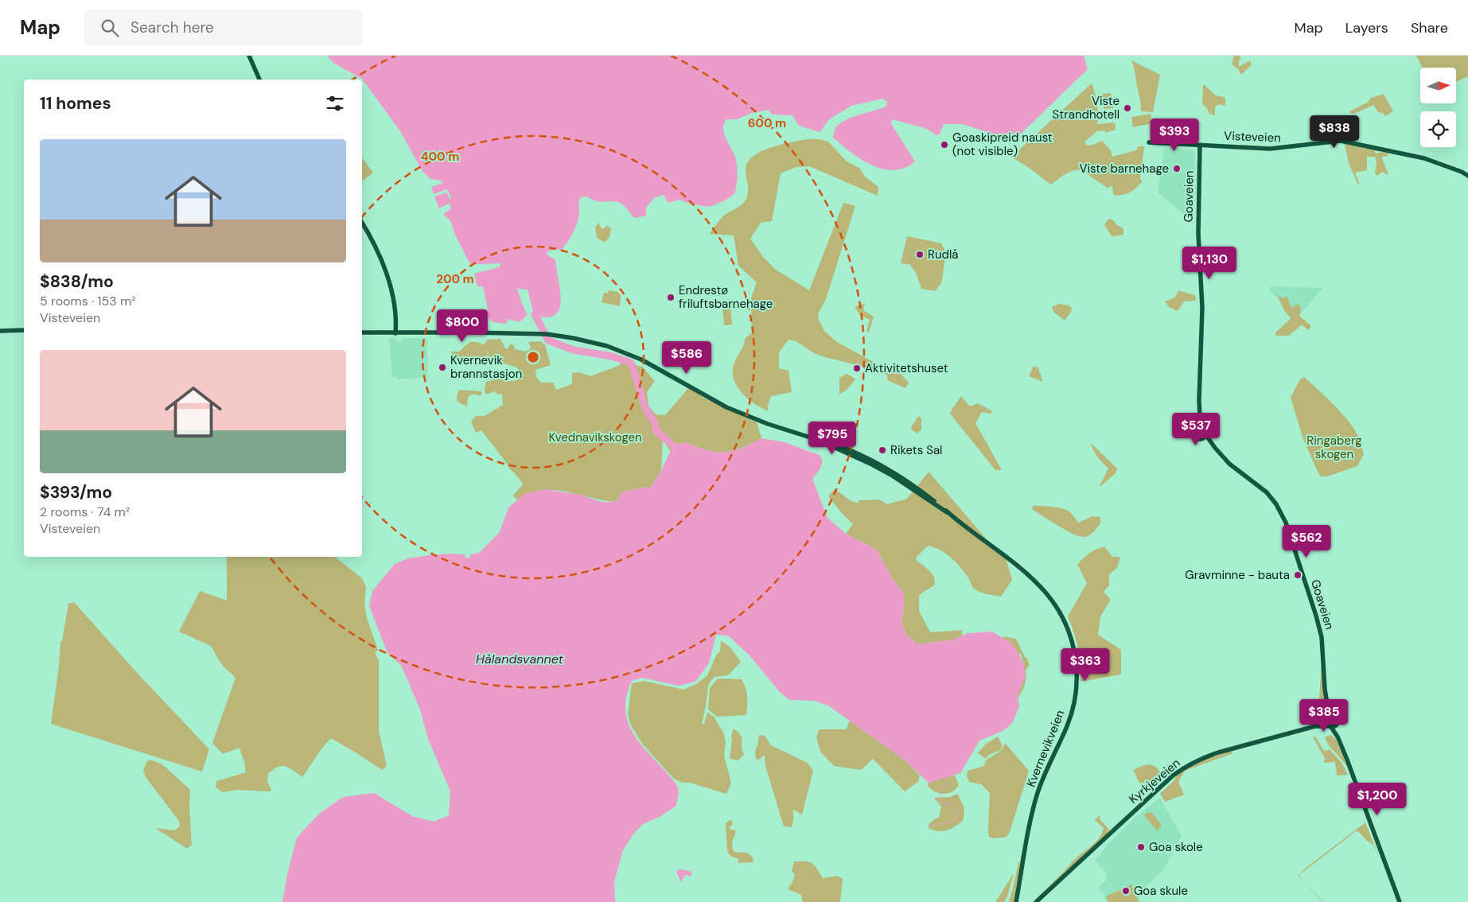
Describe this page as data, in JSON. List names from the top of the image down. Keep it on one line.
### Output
{"streets":{"main road":["Visteveien","Goaveien","Kvernevikveien","Kyrkjeveien"]},"crossings":[["Visteveien","Goaveien"],["Goaveien","Kyrkjeveien"]],"water":["Hålandsvannet"],"parks":["Kvednavikskogen","Ringaberg skogen"],"places":["Viste Strandhotell","Goaskipreid naust (not visible)","Viste barnehage","Rudlå","Endrestø friluftsbarnehage","Kvernevik brannstasjon","Aktivitetshuset","Rikets Sal","Gravminne - bauta","Goa skole","Goa skule"],"north":"right","page":{"header":"Map","search":"Search here","nav":["Map","Layers","Share"],"heading":"11 homes","price":["$838","$393","$1,130","$800","$586","$537","$795","$562","$363","$385","$1,200"],"list":[{"name":"$838/mo","note":"5 rooms · 153 m² · Visteveien"},{"name":"$393/mo","note":"2 rooms · 74 m² · Visteveien"}]},"rings":["600 m","400 m","200 m"]}
